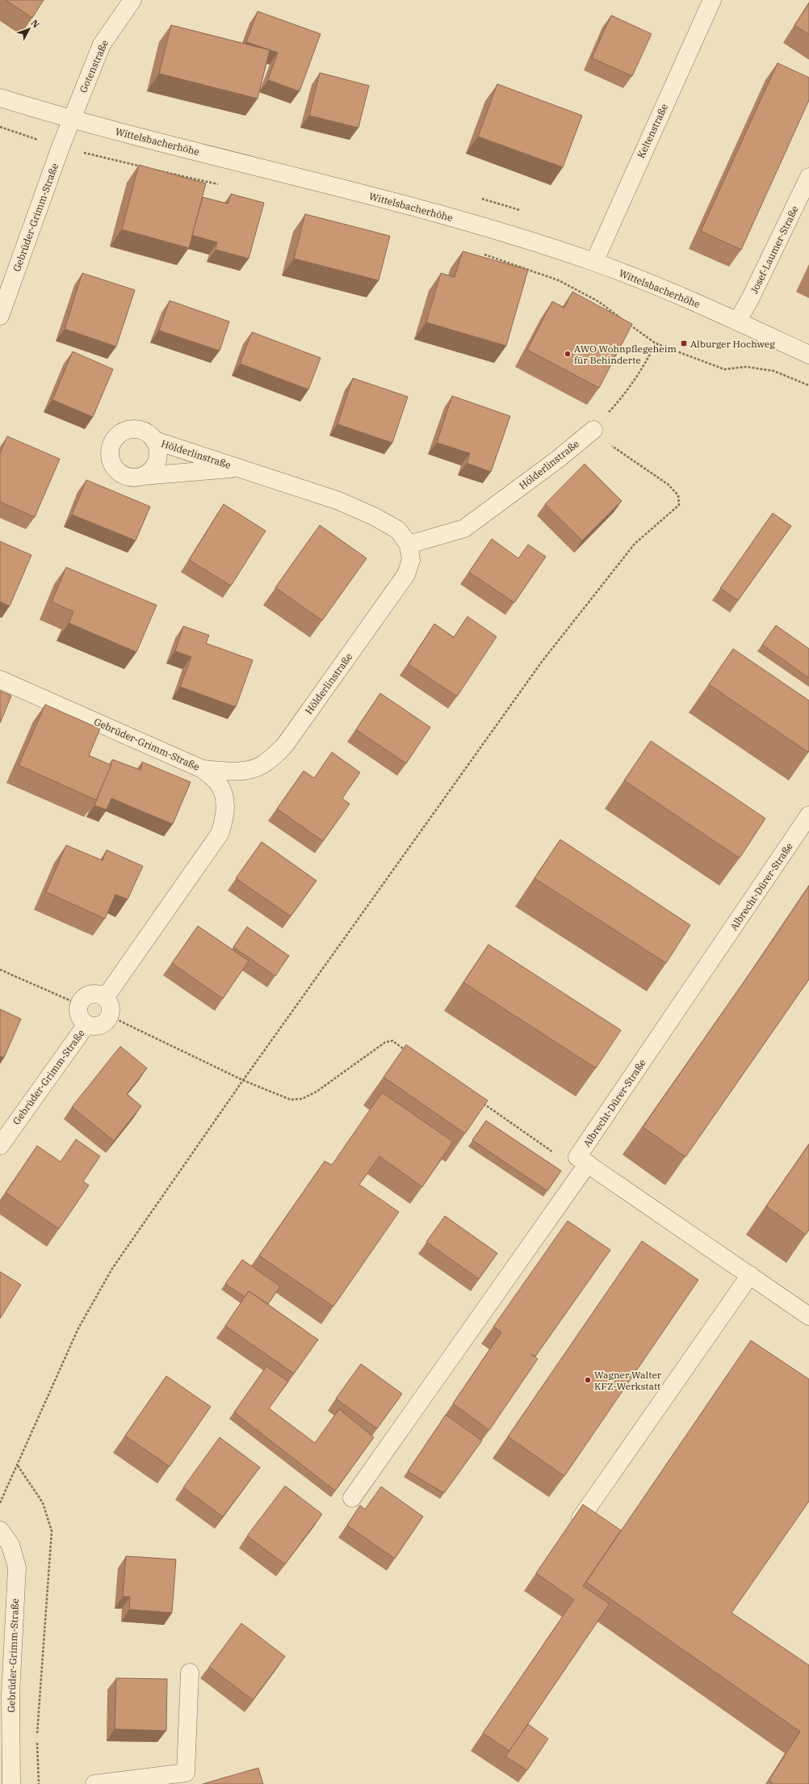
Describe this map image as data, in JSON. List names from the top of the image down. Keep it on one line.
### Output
{"streets":{"street":["Gotenstraße","Keltenstraße","Wittelsbacherhöhe","Gebrüder-Grimm-Straße","Josef-Laumer-Straße","Hölderlinstraße","Albrecht-Dürer-Straße"]},"crossings":[["Gotenstraße","Wittelsbacherhöhe"],["Gotenstraße","Gebrüder-Grimm-Straße"],["Keltenstraße","Wittelsbacherhöhe"],["Wittelsbacherhöhe","Gebrüder-Grimm-Straße"],["Wittelsbacherhöhe","Josef-Laumer-Straße"],["Gebrüder-Grimm-Straße","Hölderlinstraße"]],"places":{"transit":["Alburger Hochweg"],"other":["AWO Wohnpflegeheim für Behinderte","Wagner Walter KFZ-Werkstatt"]},"north":"top right"}
